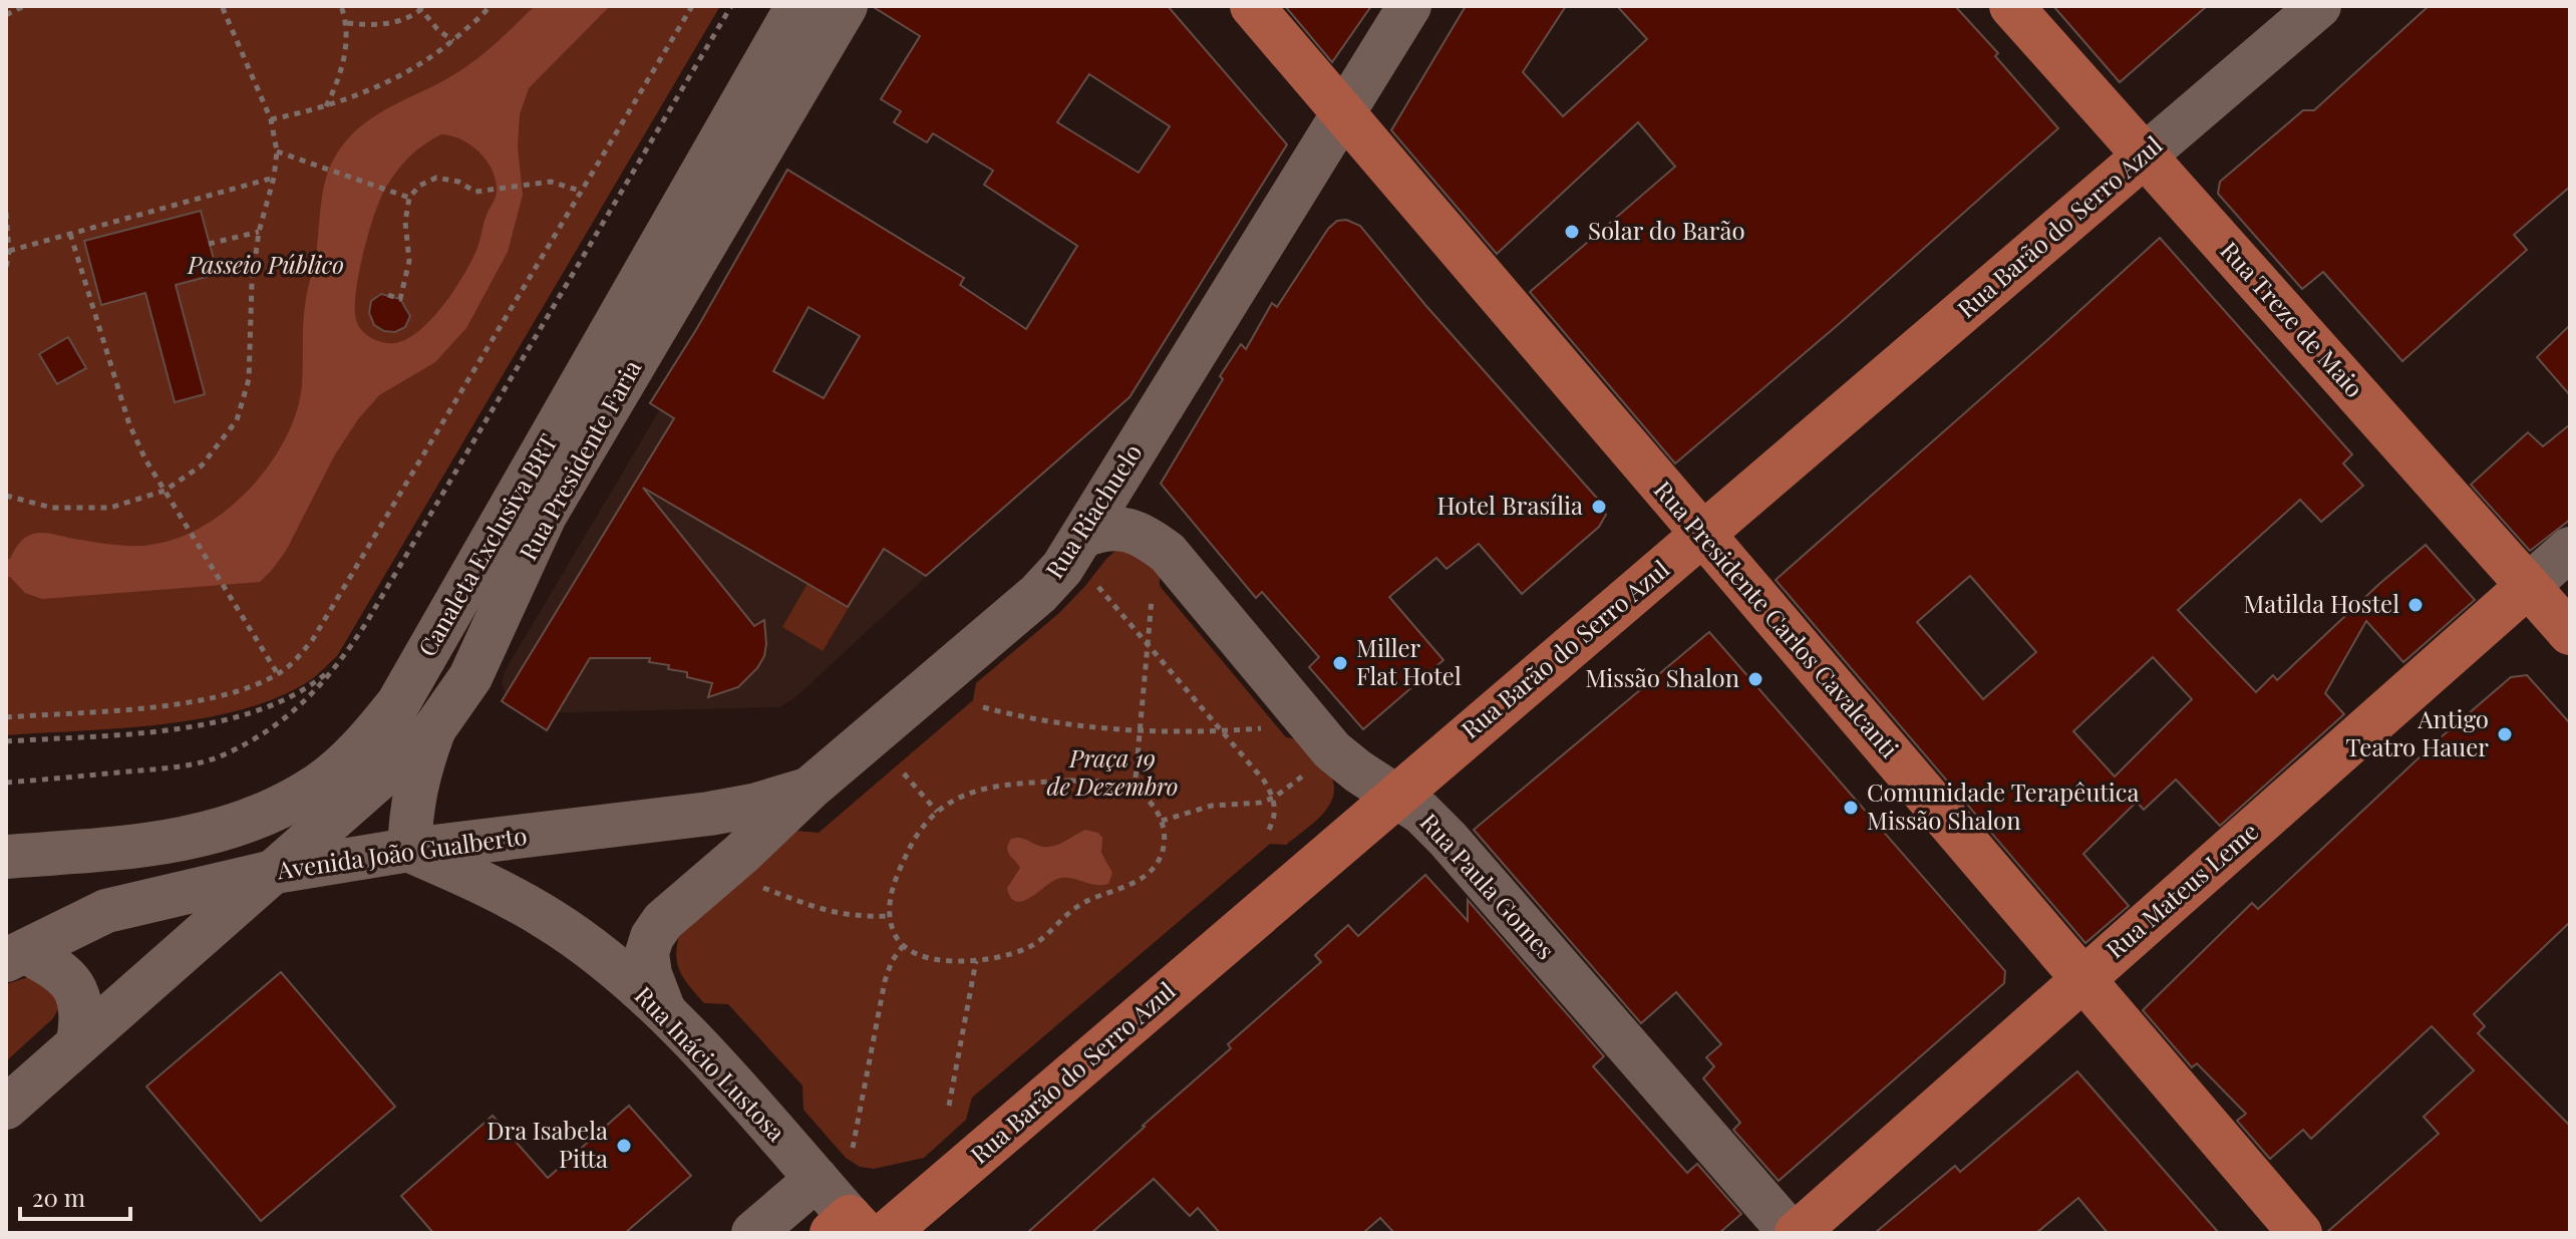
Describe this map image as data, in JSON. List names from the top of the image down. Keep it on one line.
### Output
{"streets":{"main road":["Rua Barão do Serro Azul","Rua Treze de Maio","Rua Presidente Carlos Cavalcanti","Rua Mateus Leme"],"street":["Rua Presidente Faria","Rua Riachuelo","Canaleta Exclusiva BRT","Avenida João Gualberto","Rua Paula Gomes","Rua Inácio Lustosa"]},"crossings":[["Rua Barão do Serro Azul","Rua Treze de Maio"],["Rua Barão do Serro Azul","Rua Presidente Carlos Cavalcanti"],["Rua Barão do Serro Azul","Rua Paula Gomes"],["Rua Barão do Serro Azul","Rua Inácio Lustosa"],["Rua Treze de Maio","Rua Mateus Leme"],["Rua Presidente Faria","Avenida João Gualberto"],["Rua Riachuelo","Rua Presidente Carlos Cavalcanti"],["Rua Riachuelo","Avenida João Gualberto"],["Rua Riachuelo","Rua Paula Gomes"],["Rua Riachuelo","Rua Inácio Lustosa"],["Rua Presidente Carlos Cavalcanti","Rua Mateus Leme"],["Avenida João Gualberto","Rua Inácio Lustosa"]],"parks":["Passeio Público","Praça 19 de Dezembro"],"places":["Solar do Barão","Hotel Brasília","Matilda Hostel","Miller Flat Hotel","Missão Shalon","Antigo Teatro Hauer","Comunidade Terapêutica Missão Shalon","Dra Isabela Pitta"],"scale_bar":"20 m"}
